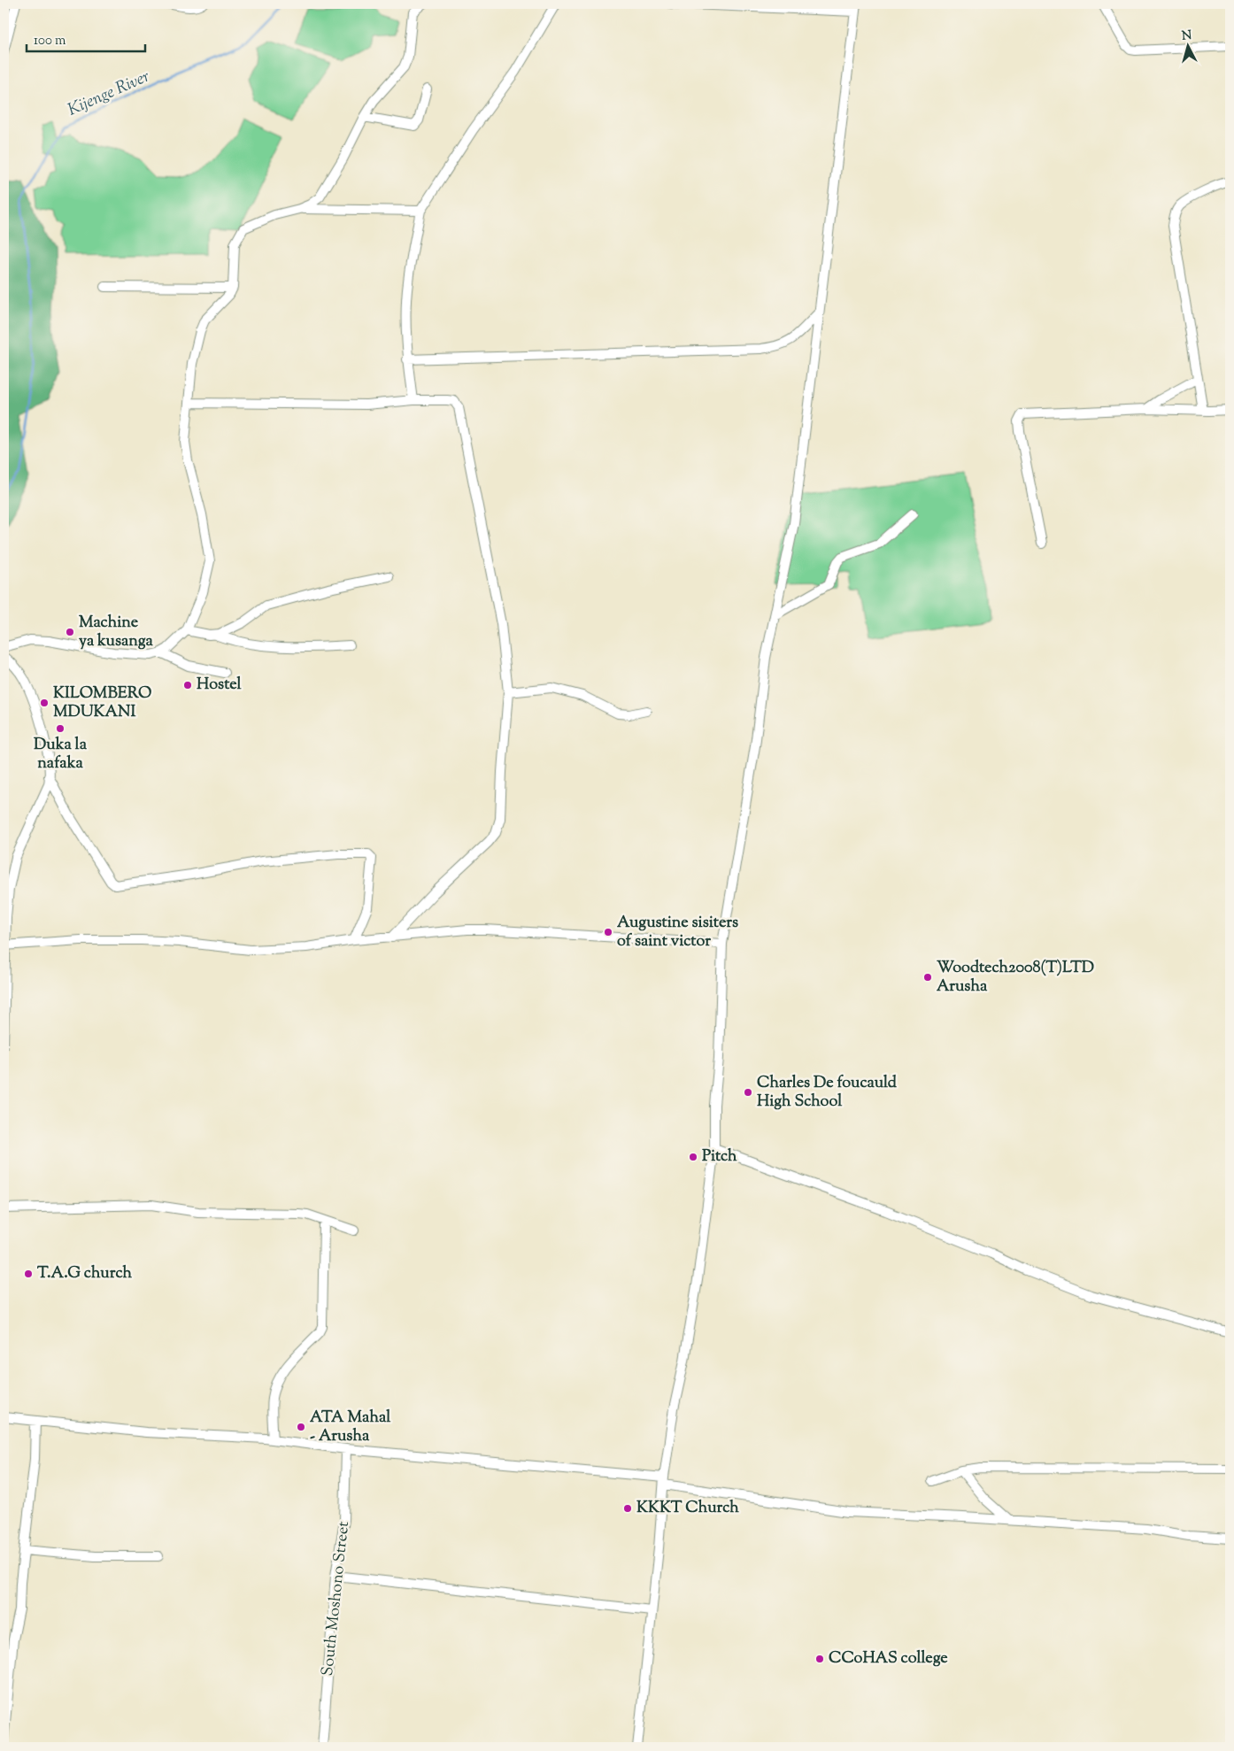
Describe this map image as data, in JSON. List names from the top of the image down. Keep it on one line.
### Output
{"streets":{"street":["South Moshono Street"]},"water":["Kijenge River"],"places":["Machine ya kusanga","Hostel","KILOMBERO MDUKANI","Duka la nafaka","Augustine sisiters of saint victor","Woodtech2008(T)LTD Arusha","Charles De foucauld High School","Pitch","T.A.G church","ATA Mahal - Arusha","KKKT Church","CCoHAS college"],"scale_bar":"100 m","north":"top"}
